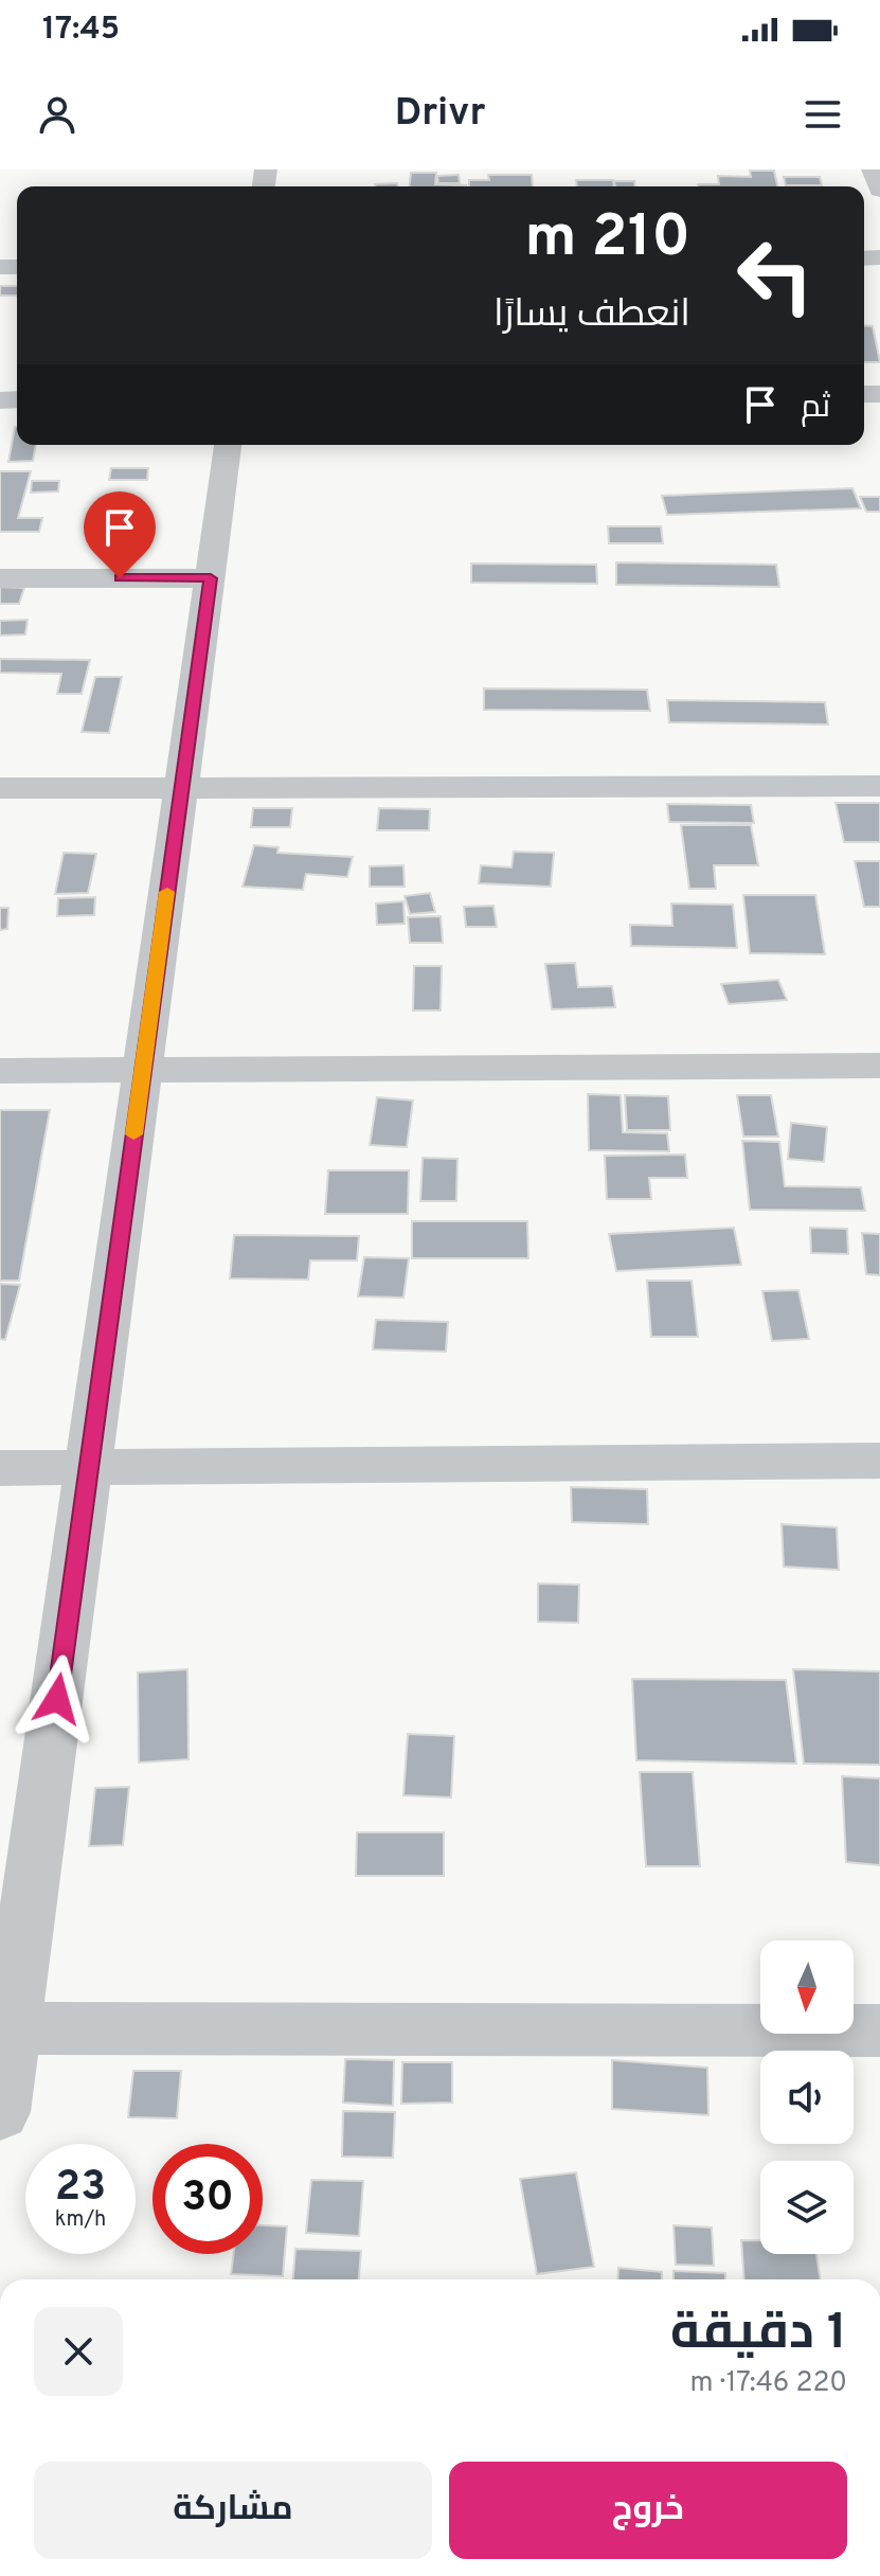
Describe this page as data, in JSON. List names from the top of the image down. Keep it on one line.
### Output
{"north":"bottom","page":{"status":"17:45","header":"Drivr","turn":["210 m","انعطف يسارًا"],"then":"ثم","speed":"23 km/h","limit":"30","heading":["1 دقيقة","220 m · 17:46"],"buttons":["خروج","مشاركة"]}}
